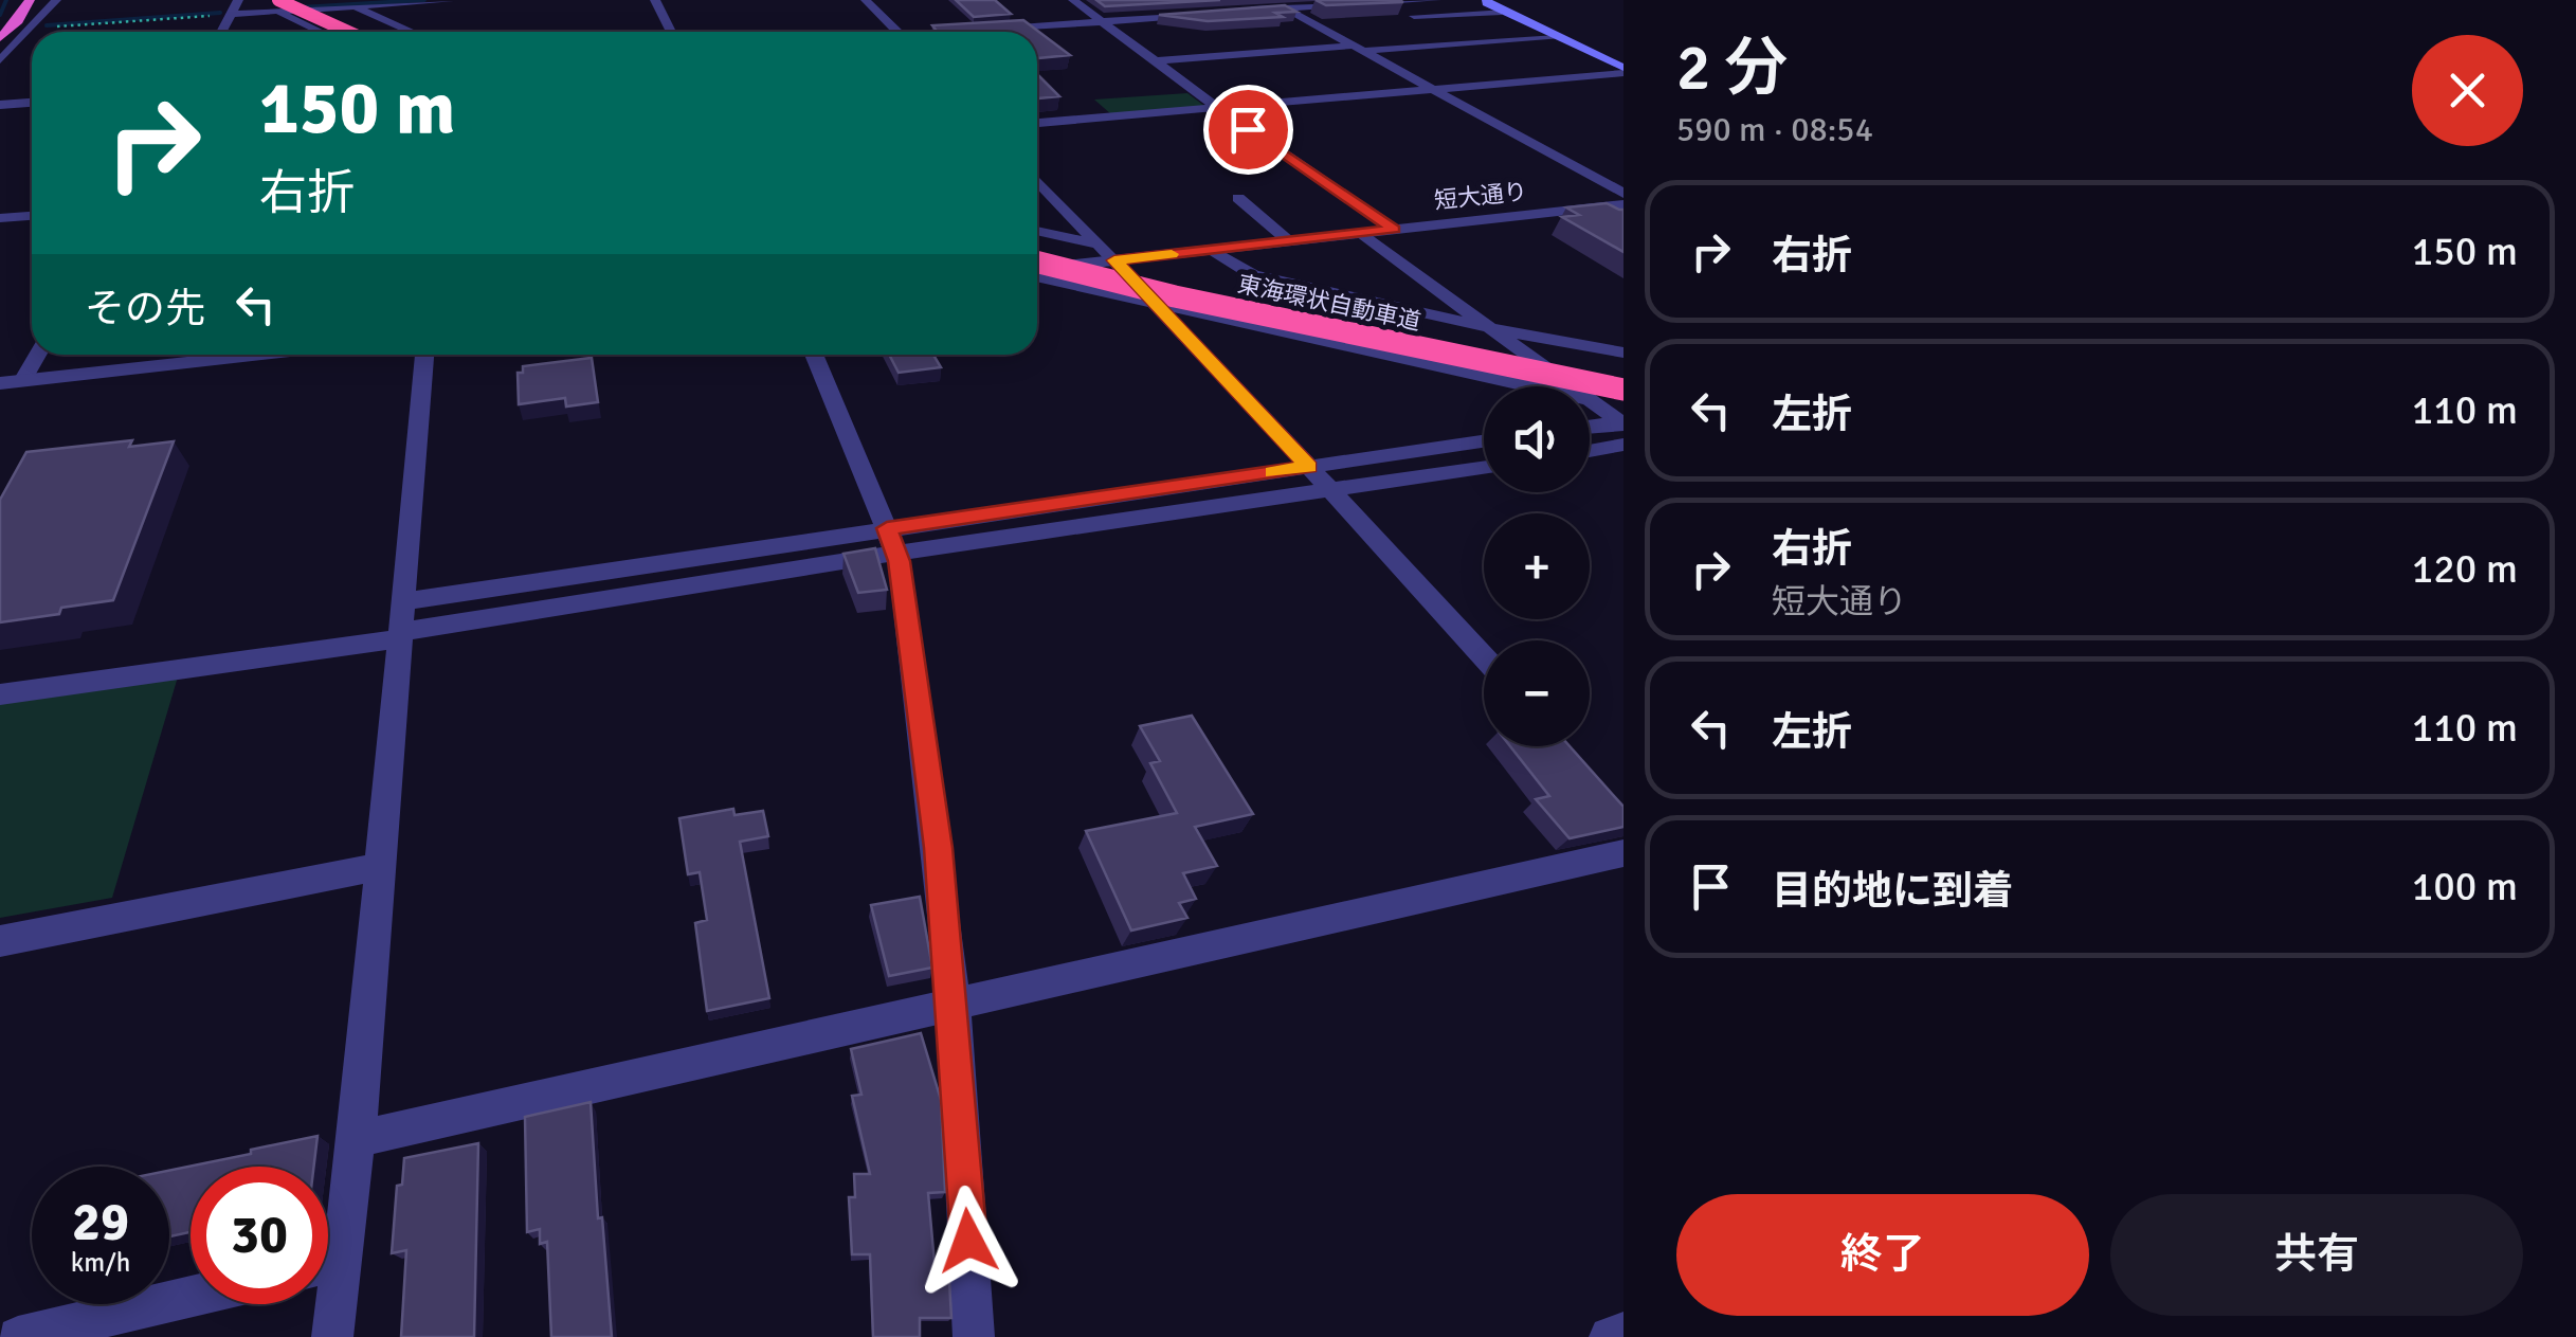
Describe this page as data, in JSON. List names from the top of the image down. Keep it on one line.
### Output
{"streets":{"highway":["東海環状自動車道"],"street":["短大通り"]},"page":{"heading":["2 分","590 m · 08:54"],"turn":["150 m","右折"],"list":[{"name":"右折","value":"150 m"},{"name":"左折","value":"110 m"},{"name":"右折","note":"短大通り","value":"120 m"},{"name":"左折","value":"110 m"},{"name":"目的地に到着","value":"100 m"}],"then":"その先","map_buttons":["+","−"],"speed":"29 km/h","limit":"30","buttons":["終了","共有"]}}
